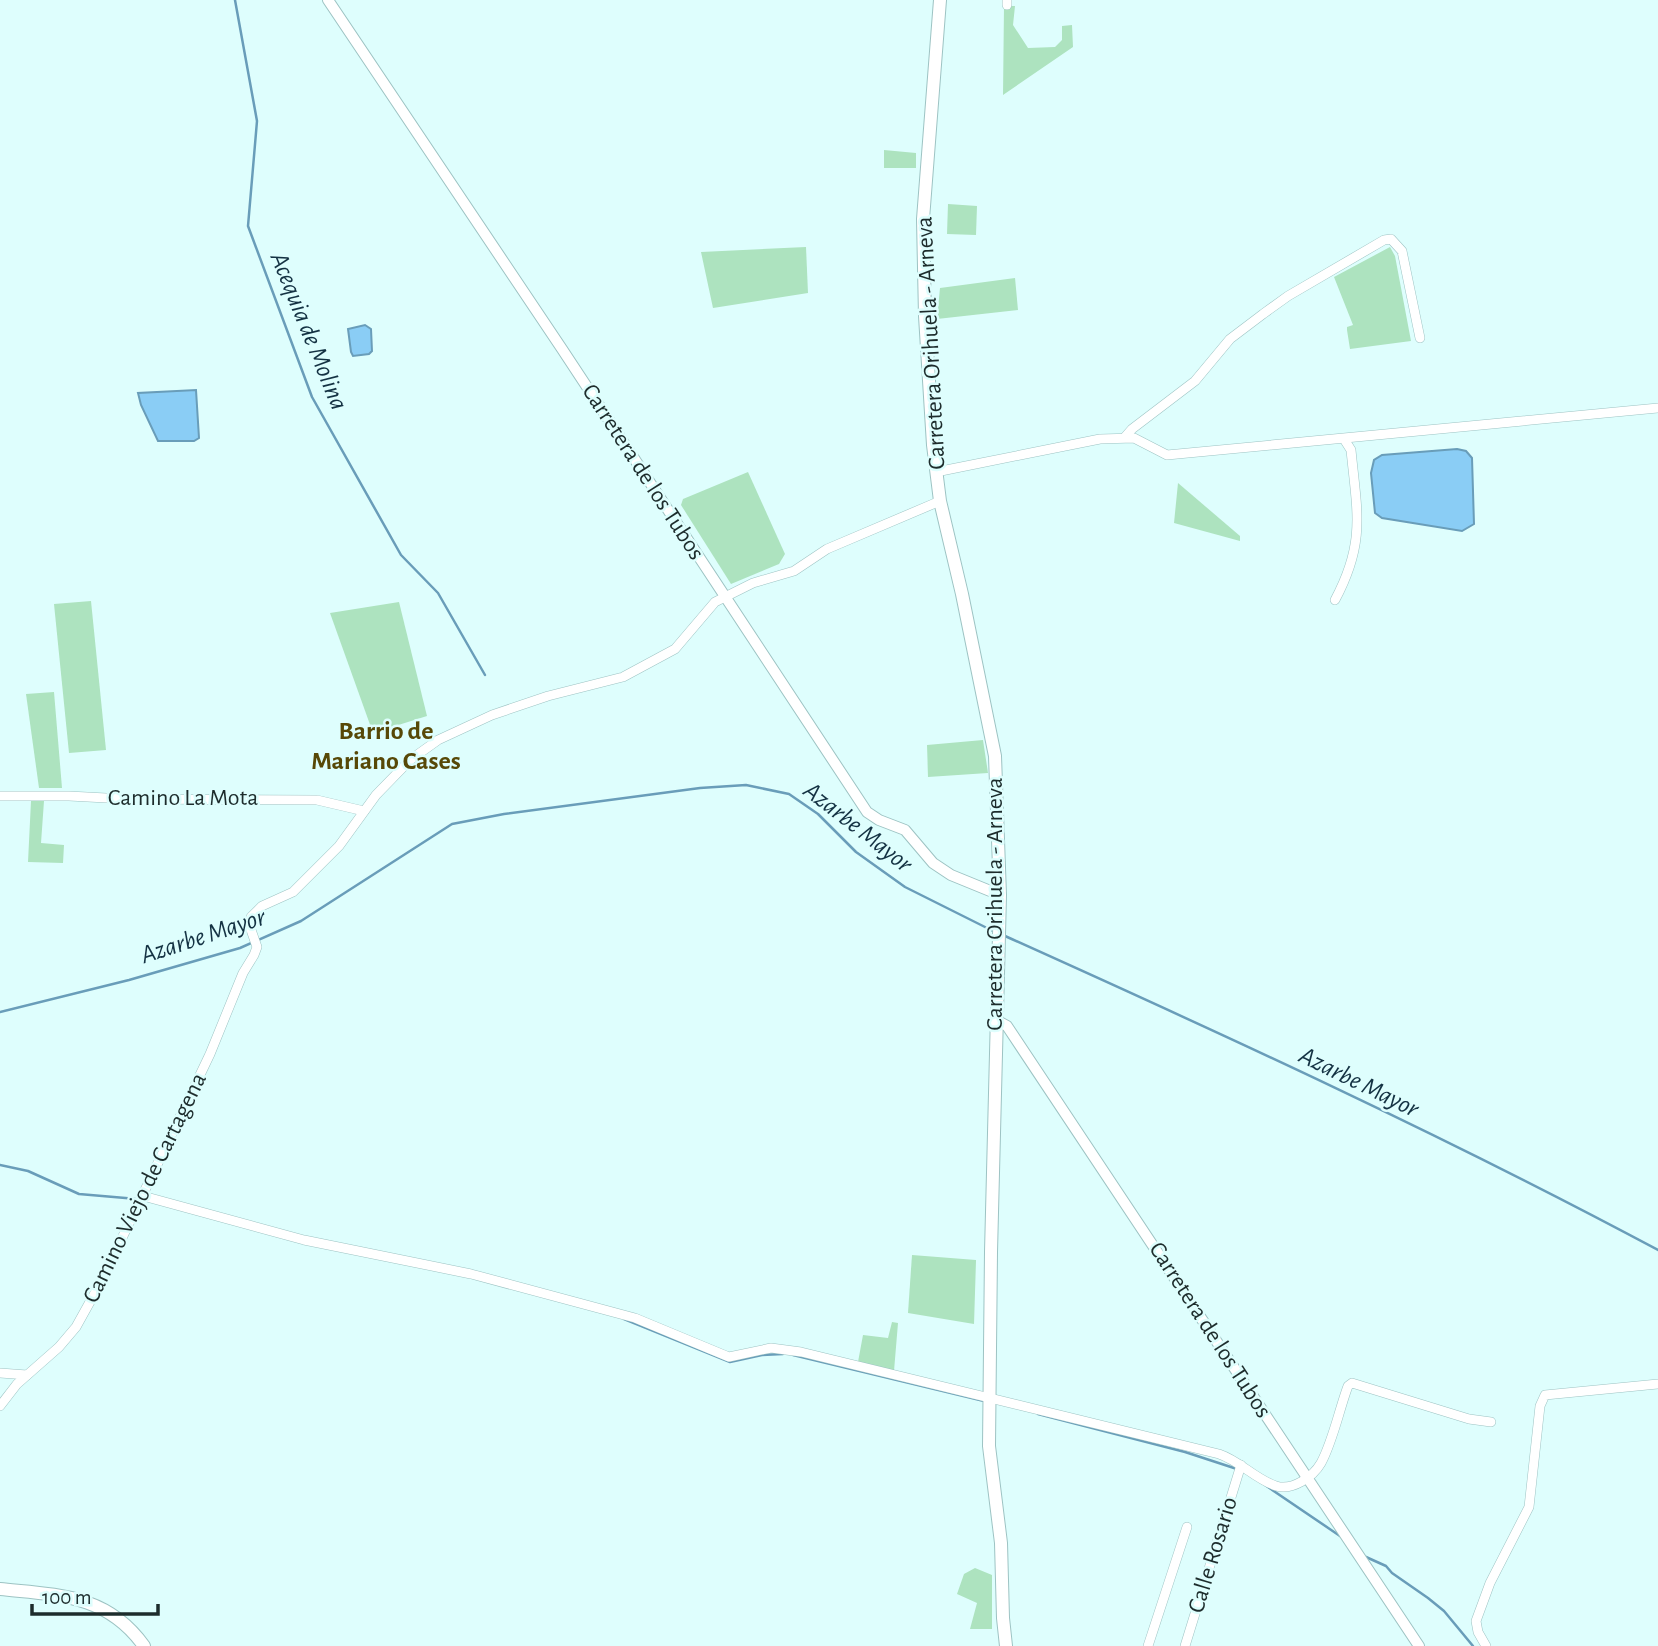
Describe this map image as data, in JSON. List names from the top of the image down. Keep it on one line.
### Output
{"streets":{"main road":["Carretera Orihuela - Arneva"],"street":["Carretera de los Tubos","Camino La Mota","Camino Viejo de Cartagena","Calle Rosario"]},"crossings":[["Carretera Orihuela - Arneva","Carretera de los Tubos"],["Camino La Mota","Camino Viejo de Cartagena"]],"districts":["Barrio de Mariano Cases"],"water":["Acequia de Molina","Azarbe Mayor"],"scale_bar":"100 m"}
